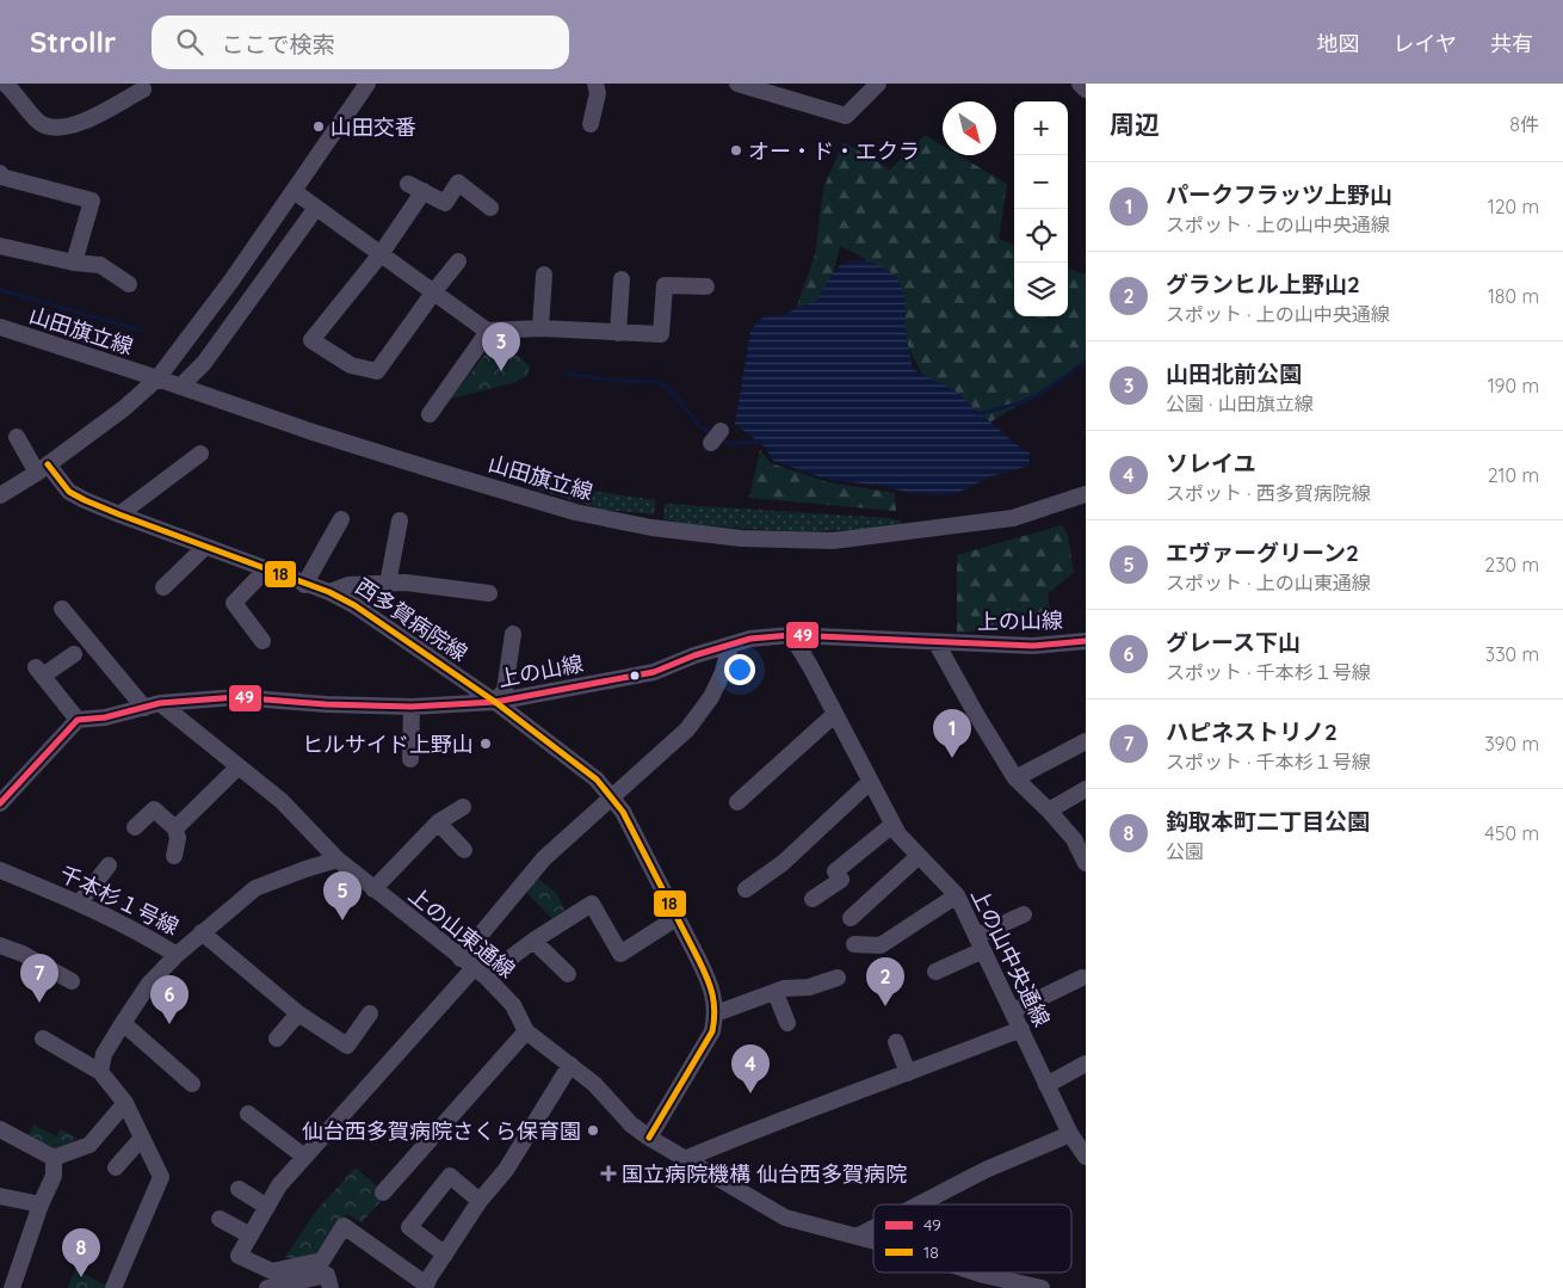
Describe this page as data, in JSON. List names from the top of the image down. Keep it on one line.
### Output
{"streets":{"street":["山田旗立線","西多賀病院線","上の山線","千本杉１号線","上の山東通線","上の山中央通線"]},"crossings":[["西多賀病院線","上の山線"],["上の山線","上の山東通線"],["上の山線","上の山中央通線"],["千本杉１号線","上の山東通線"]],"places":{"other":["山田交番","オー・ド・エクラ","ヒルサイド上野山","仙台西多賀病院さくら保育園"],"health":["国立病院機構 仙台西多賀病院"]},"lines":["transit line 18","transit line 49"],"legend":["49","18"],"north":"bottom right","page":{"header":"Strollr","search":"ここで検索","nav":["地図","レイヤ","共有"],"heading":["周辺","8件"],"map_buttons":["+","−"],"list":[{"mark":"1","name":"パークフラッツ上野山","note":"スポット · 上の山中央通線","value":"120 m"},{"mark":"2","name":"グランヒル上野山2","note":"スポット · 上の山中央通線","value":"180 m"},{"mark":"3","name":"山田北前公園","note":"公園 · 山田旗立線","value":"190 m"},{"mark":"4","name":"ソレイユ","note":"スポット · 西多賀病院線","value":"210 m"},{"mark":"5","name":"エヴァーグリーン2","note":"スポット · 上の山東通線","value":"230 m"},{"mark":"6","name":"グレース下山","note":"スポット · 千本杉１号線","value":"330 m"},{"mark":"7","name":"ハピネストリノ2","note":"スポット · 千本杉１号線","value":"390 m"},{"mark":"8","name":"鈎取本町二丁目公園","note":"公園","value":"450 m"}],"pins":["3","1","5","7","2","6","4","8"]}}
